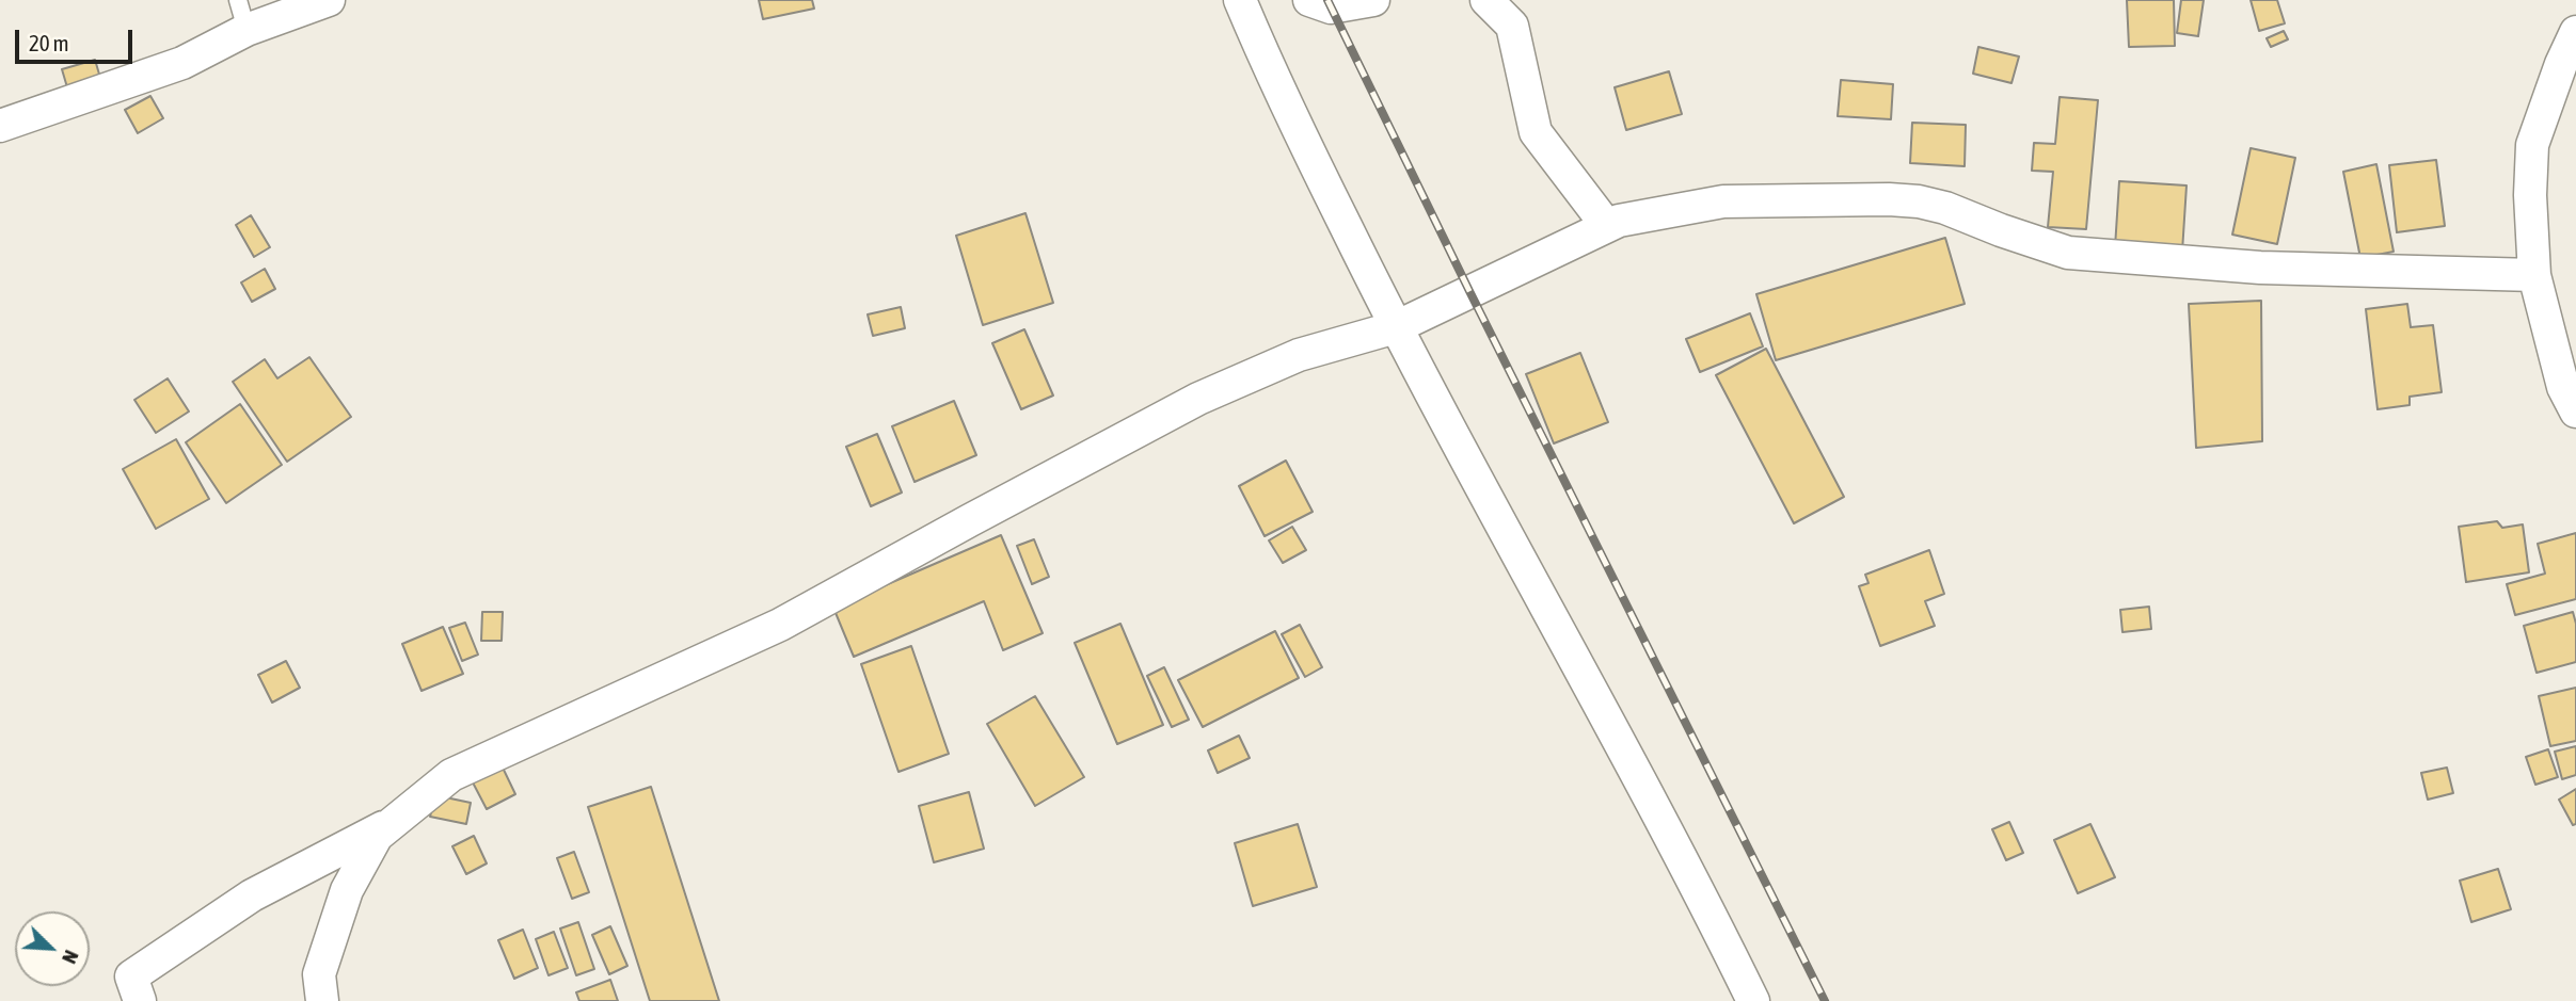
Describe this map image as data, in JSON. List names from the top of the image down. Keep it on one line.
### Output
{"scale_bar":"20 m","north":"bottom right"}
